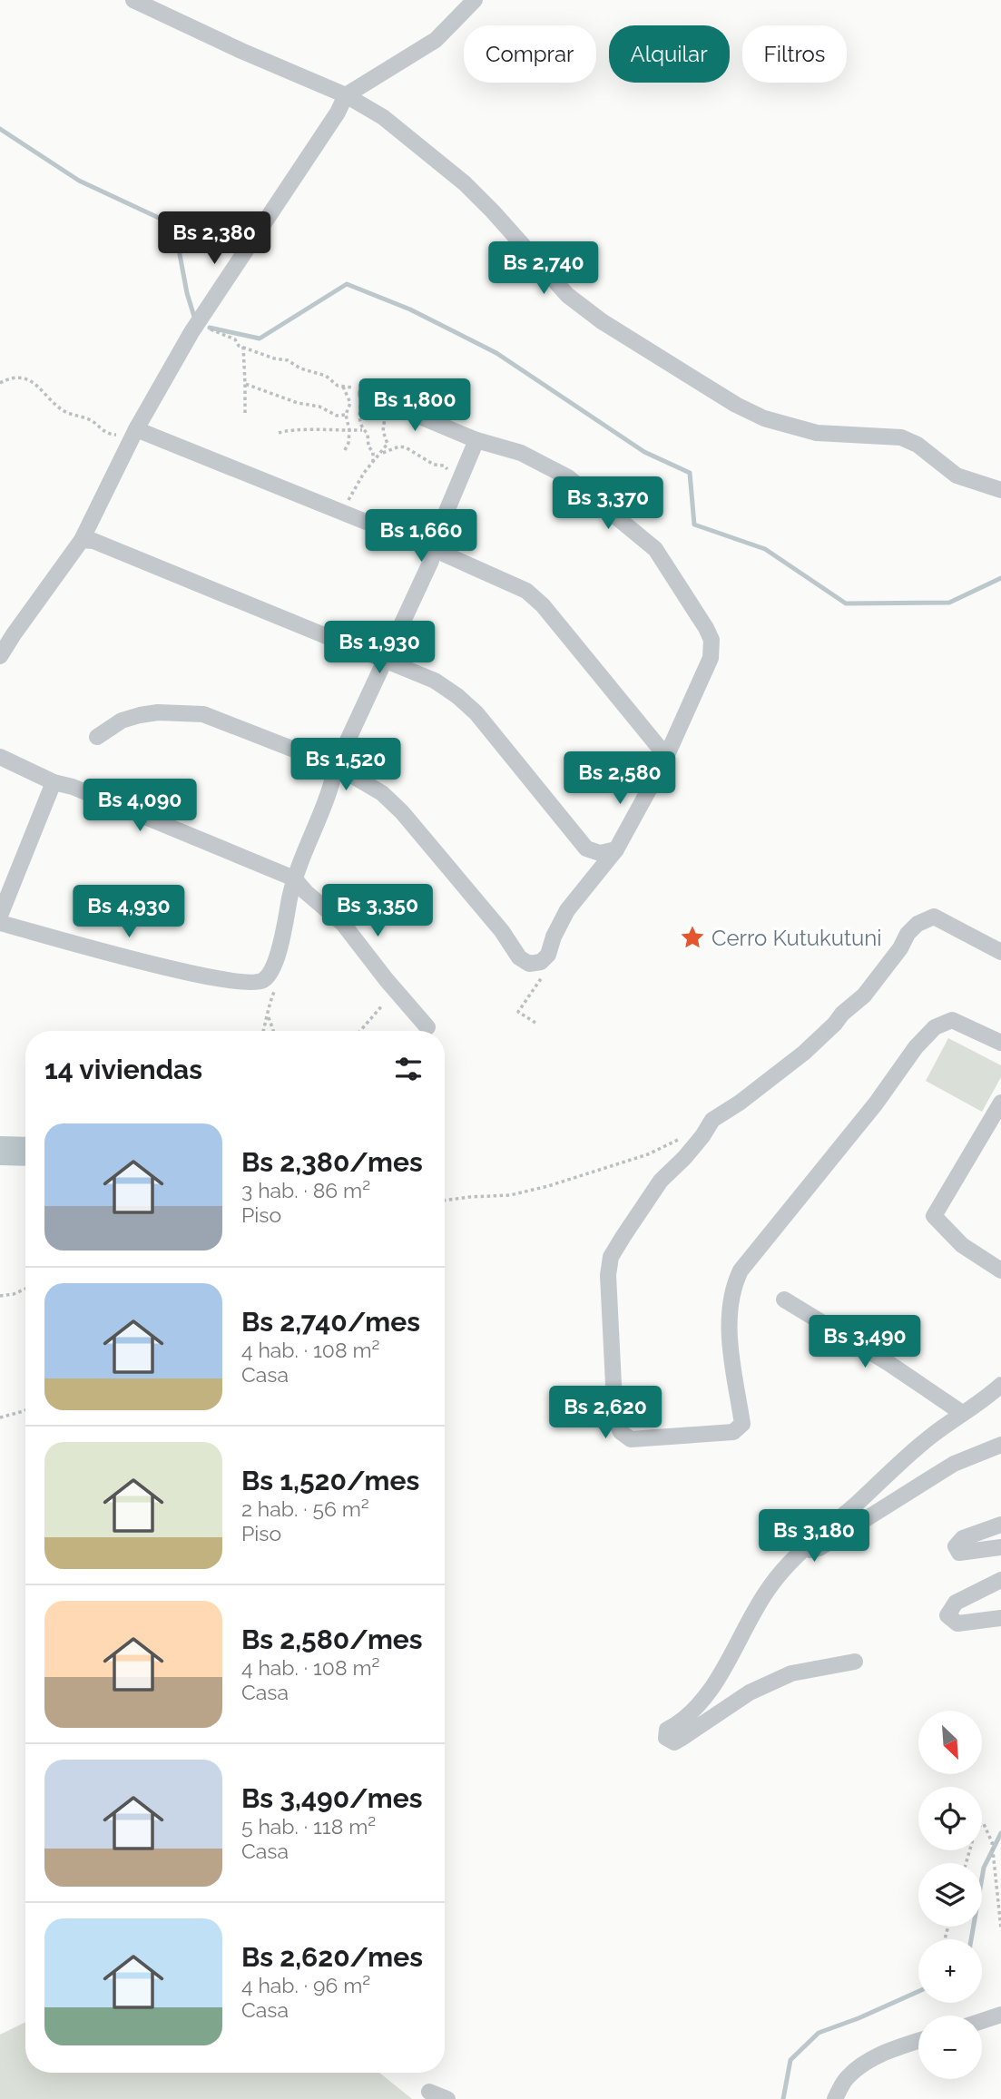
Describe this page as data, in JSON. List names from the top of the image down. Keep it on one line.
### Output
{"places":{"place":["Cerro Kutukutuni"]},"north":"bottom right","page":{"chip":["Comprar","Alquilar","Filtros"],"price":["Bs 2,380","Bs 2,740","Bs 1,800","Bs 3,370","Bs 1,660","Bs 1,930","Bs 1,520","Bs 2,580","Bs 4,090","Bs 3,350","Bs 4,930","Bs 3,490","Bs 2,620","Bs 3,180"],"heading":"14 viviendas","list":[{"name":"Bs 2,380/mes","note":"3 hab. · 86 m² · Piso"},{"name":"Bs 2,740/mes","note":"4 hab. · 108 m² · Casa"},{"name":"Bs 1,520/mes","note":"2 hab. · 56 m² · Piso"},{"name":"Bs 2,580/mes","note":"4 hab. · 108 m² · Casa"},{"name":"Bs 3,490/mes","note":"5 hab. · 118 m² · Casa"},{"name":"Bs 2,620/mes","note":"4 hab. · 96 m² · Casa"}],"map_buttons":["+","−"]}}
